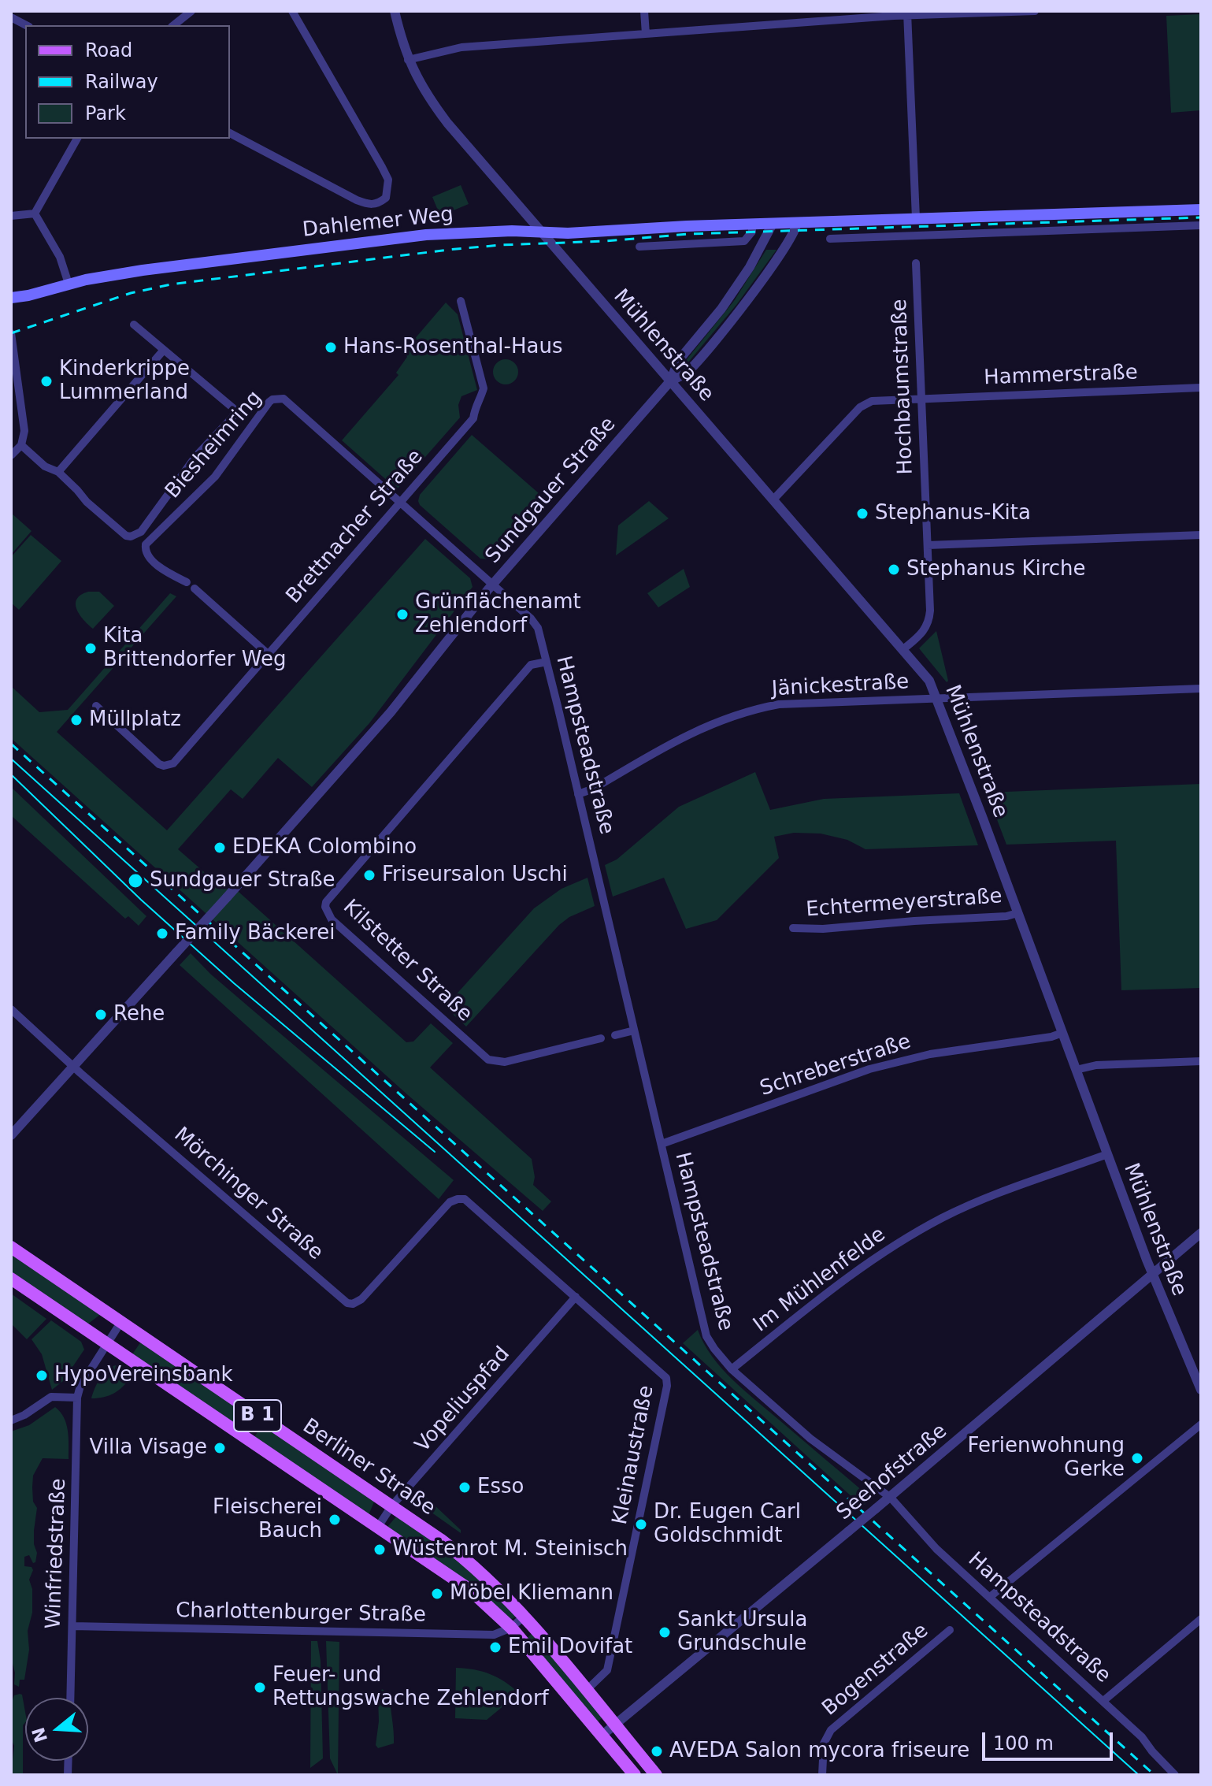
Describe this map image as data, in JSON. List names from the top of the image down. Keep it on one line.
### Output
{"streets":{"main road":["Dahlemer Weg","B 1","Berliner Straße"],"street":["Mühlenstraße","Hammerstraße","Hochbaumstraße","Biesheimring","Sundgauer Straße","Brettnacher Straße","Jänickestraße","Hampsteadstraße","Echtermeyerstraße","Kilstetter Straße","Schreberstraße","Mörchinger Straße","Im Mühlenfelde","Vopeliuspfad","Kleinaustraße","Seehofstraße","Winfriedstraße","Charlottenburger Straße","Bogenstraße"]},"crossings":[["Dahlemer Weg","Mühlenstraße"],["Dahlemer Weg","Sundgauer Straße"],["Mühlenstraße","Hammerstraße"],["Mühlenstraße","Hochbaumstraße"],["Mühlenstraße","Sundgauer Straße"],["Mühlenstraße","Jänickestraße"],["Mühlenstraße","Echtermeyerstraße"],["Mühlenstraße","Schreberstraße"],["Mühlenstraße","Im Mühlenfelde"],["Mühlenstraße","Seehofstraße"],["Hammerstraße","Hochbaumstraße"],["Biesheimring","Hampsteadstraße"],["Sundgauer Straße","Hampsteadstraße"],["Sundgauer Straße","Mörchinger Straße"],["Brettnacher Straße","Hampsteadstraße"],["Jänickestraße","Hampsteadstraße"],["Hampsteadstraße","Kilstetter Straße"],["Hampsteadstraße","Schreberstraße"],["Hampsteadstraße","Im Mühlenfelde"],["Hampsteadstraße","Seehofstraße"],["Mörchinger Straße","Kleinaustraße"],["Vopeliuspfad","B 1"],["Vopeliuspfad","Kleinaustraße"],["Vopeliuspfad","Berliner Straße"],["B 1","Seehofstraße"],["B 1","Winfriedstraße"],["B 1","Charlottenburger Straße"],["Kleinaustraße","Berliner Straße"],["Berliner Straße","Seehofstraße"],["Berliner Straße","Winfriedstraße"],["Berliner Straße","Charlottenburger Straße"],["Winfriedstraße","Charlottenburger Straße"]],"places":["Hans-Rosenthal-Haus","Kinderkrippe Lummerland","Stephanus-Kita","Stephanus Kirche","Grünflächenamt Zehlendorf","Kita Brittendorfer Weg","Müllplatz","EDEKA Colombino","Friseursalon Uschi","Sundgauer Straße","Family Bäckerei","Rehe","HypoVereinsbank","Villa Visage","Ferienwohnung Gerke","Esso","Fleischerei Bauch","Dr. Eugen Carl Goldschmidt","Wüstenrot M. Steinisch","Möbel Kliemann","Sankt Ursula Grundschule","Emil Dovifat","Feuer- und Rettungswache Zehlendorf","AVEDA Salon mycora friseure"],"legend":["Road","Railway","Park"],"scale_bar":"100 m","north":"left"}
